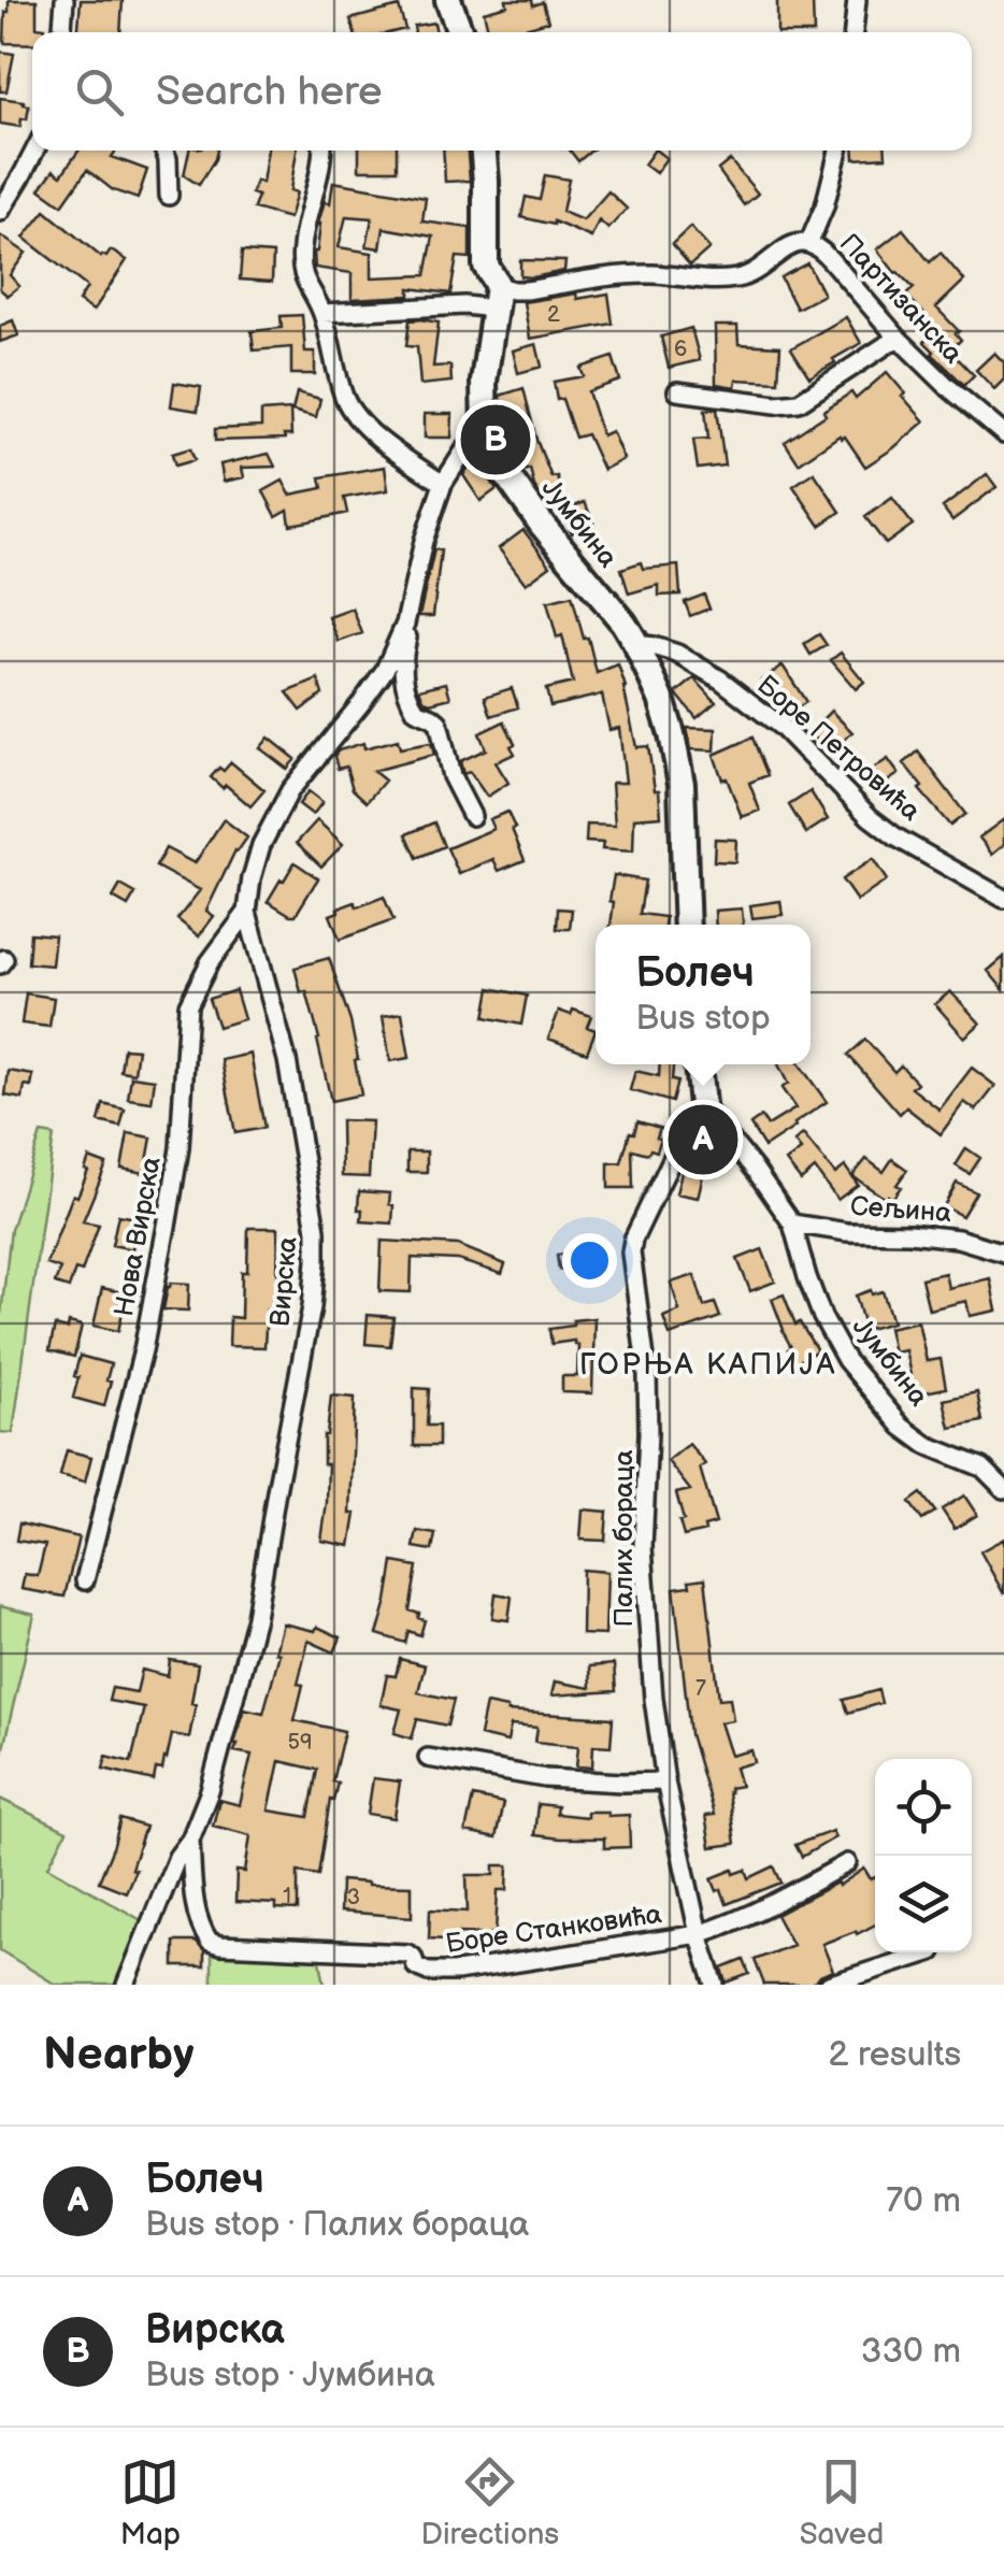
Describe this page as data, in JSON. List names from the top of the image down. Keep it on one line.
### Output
{"streets":{"street":["Партизанска","Јумбина","Боре Петровића","Сељина","Нова Вирска","Вирска","Палих бораца","Боре Станковића"]},"crossings":[["Партизанска","Јумбина"],["Јумбина","Боре Петровића"],["Јумбина","Сељина"],["Јумбина","Вирска"],["Јумбина","Палих бораца"],["Нова Вирска","Вирска"],["Вирска","Боре Станковића"],["Палих бораца","Боре Станковића"]],"districts":["ГОРЊА КАПИЈА"],"house_numbers":["2","6","7","59","1","3"],"page":{"search":"Search here","pins":["B","A"],"popup":["Болеч","Bus stop"],"heading":["Nearby","2 results"],"list":[{"mark":"A","name":"Болеч","note":"Bus stop · Палих бораца","value":"70 m"},{"mark":"B","name":"Вирска","note":"Bus stop · Јумбина","value":"330 m"}],"nav":["Map","Directions","Saved"]}}
